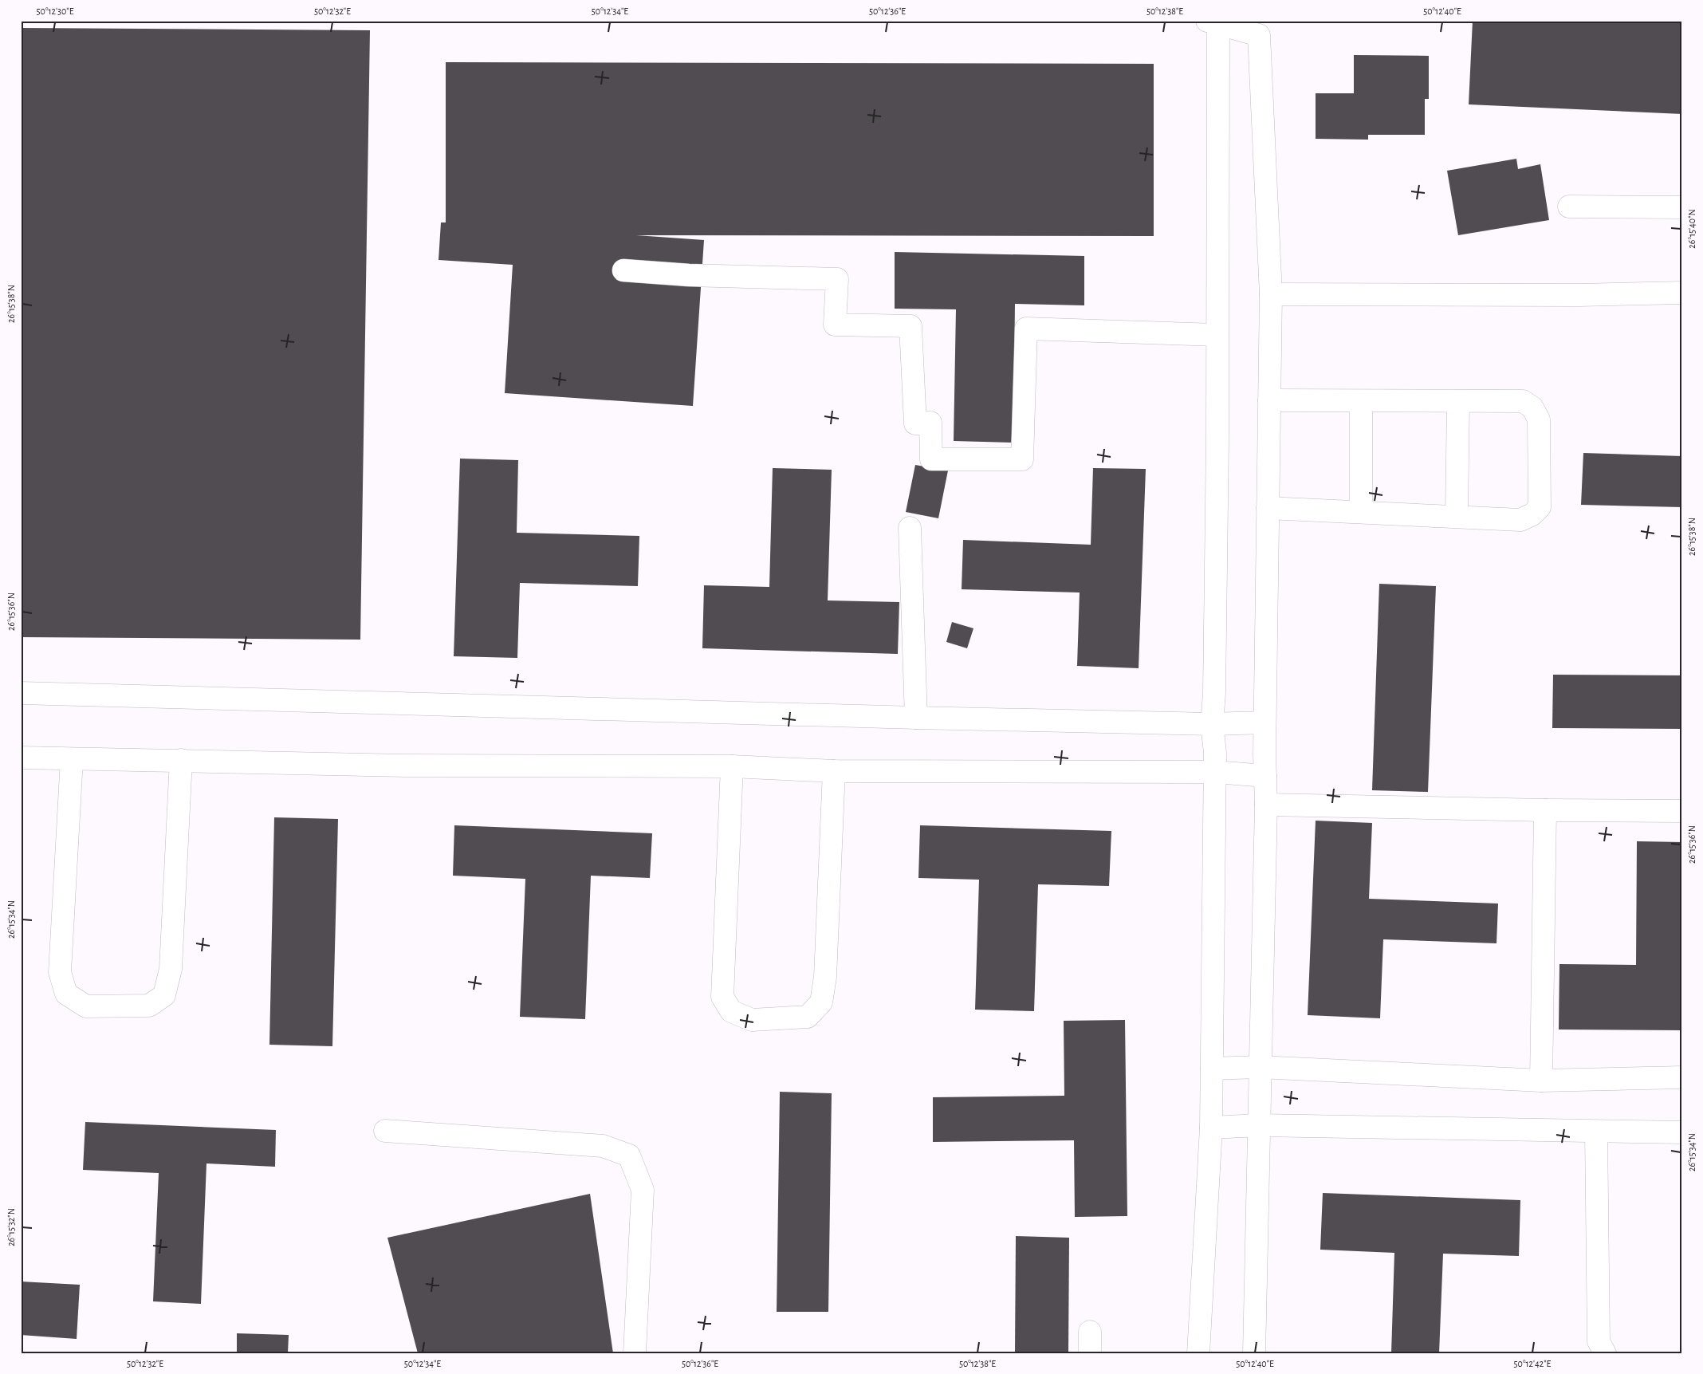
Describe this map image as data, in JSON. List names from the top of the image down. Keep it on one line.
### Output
{"coordinates":["50°12'30\"E","50°12'32\"E","50°12'34\"E","50°12'36\"E","50°12'38\"E","50°12'40\"E","26°15'40\"N","26°15'38\"N","26°15'36\"N","26°15'34\"N","26°15'32\"N","50°12'42\"E"]}
